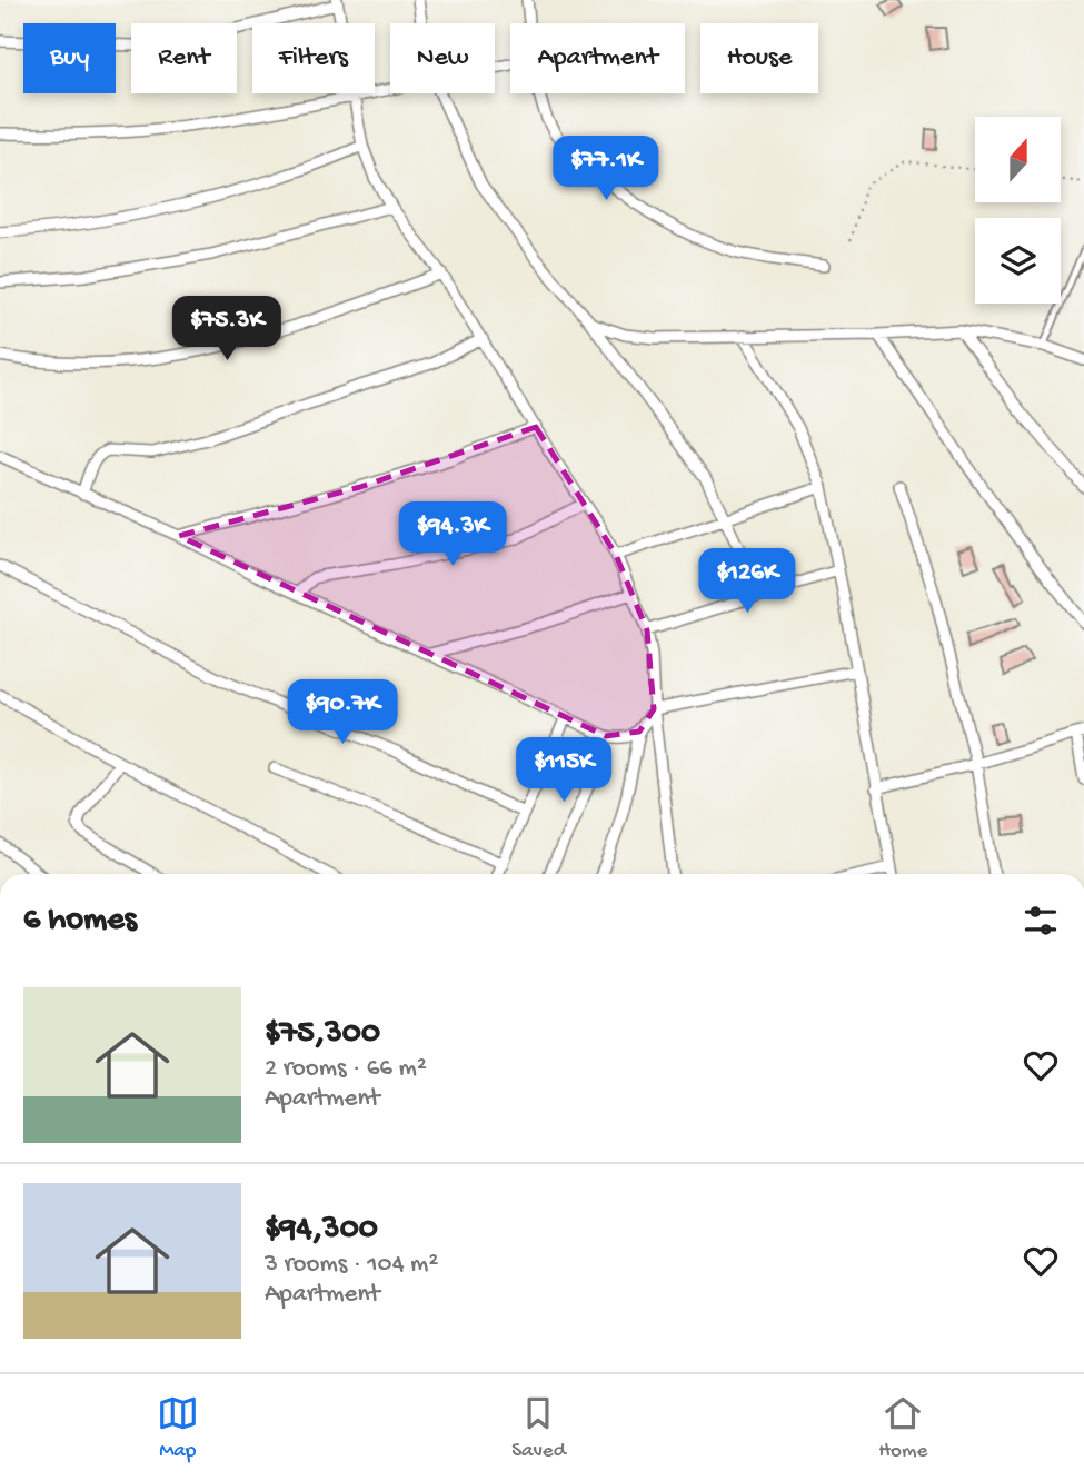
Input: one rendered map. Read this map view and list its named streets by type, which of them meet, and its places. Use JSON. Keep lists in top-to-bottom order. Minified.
{"north":"top","page":{"chip":["Buy","Rent","Filters","New","Apartment","House"],"price":["$77.1K","$75.3K","$94.3K","$126K","$90.7K","$115K"],"heading":"6 homes","list":[{"name":"$75,300","note":"2 rooms · 66 m² · Apartment"},{"name":"$94,300","note":"3 rooms · 104 m² · Apartment"}],"tabs":["Map","Saved","Home"]}}
